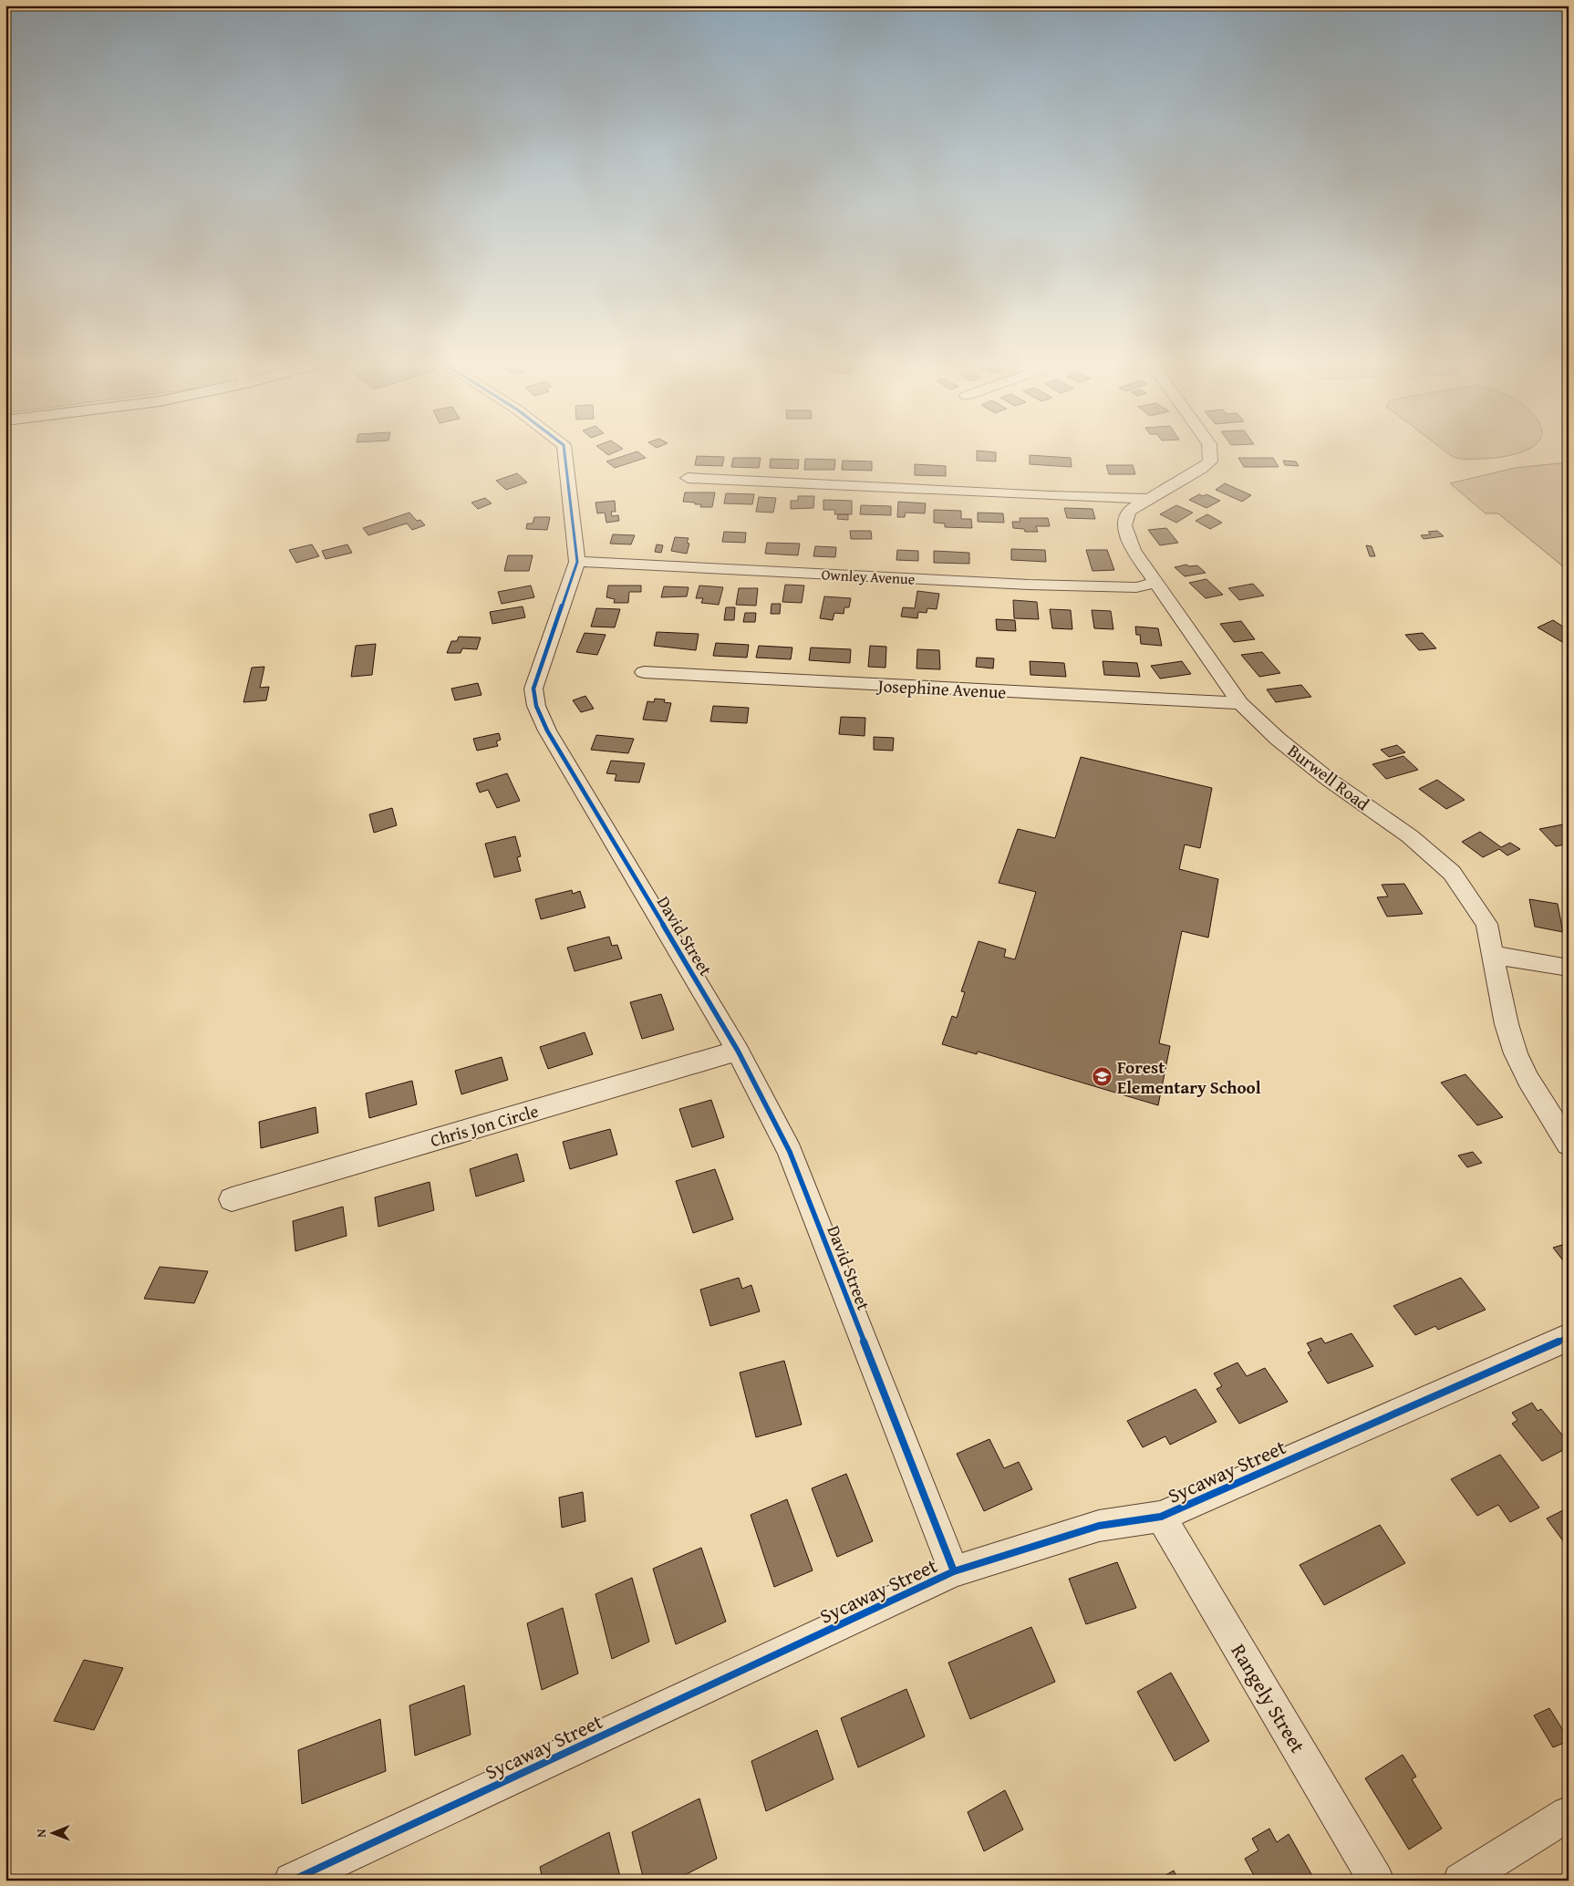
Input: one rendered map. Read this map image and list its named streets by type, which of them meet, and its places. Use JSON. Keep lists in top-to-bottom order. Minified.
{"streets":{"street":["Ownley Avenue","Josephine Avenue","Burwell Road","David Street","Chris Jon Circle","Sycaway Street","Rangely Street"]},"crossings":[["Ownley Avenue","Burwell Road"],["Ownley Avenue","David Street"],["Josephine Avenue","Burwell Road"],["David Street","Chris Jon Circle"],["David Street","Sycaway Street"],["Sycaway Street","Rangely Street"]],"places":{"school or university":["Forest Elementary School"]},"north":"left"}
